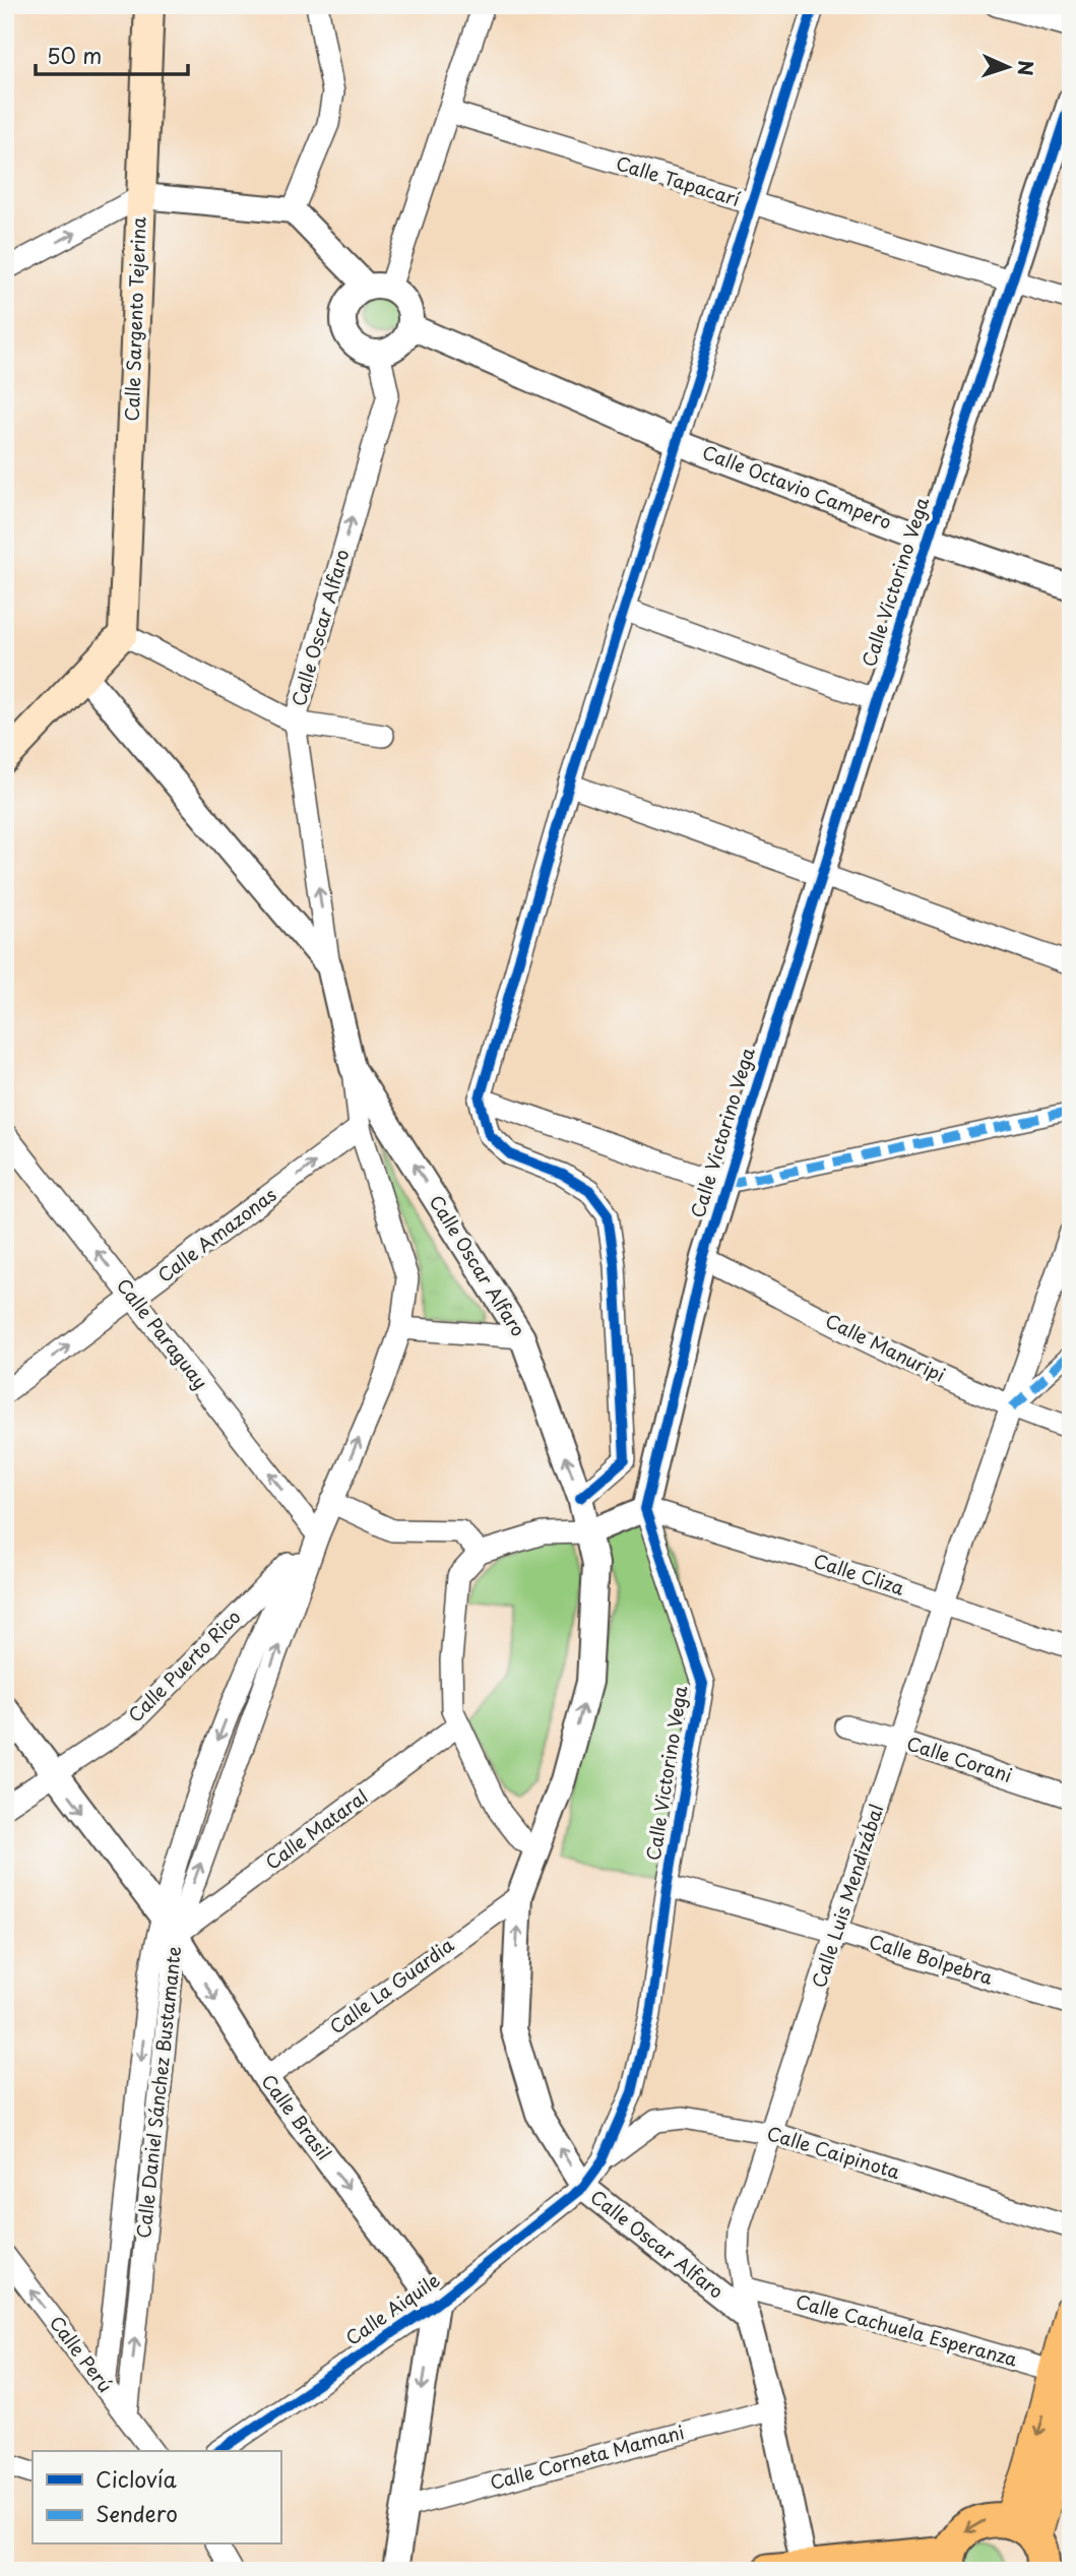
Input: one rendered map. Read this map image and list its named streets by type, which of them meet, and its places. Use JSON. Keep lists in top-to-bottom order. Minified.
{"streets":{"main road":["Calle Sargento Tejerina"],"street":["Calle Tapacarí","Calle Octavio Campero","Calle Victorino Vega","Calle Oscar Alfaro","Calle Amazonas","Calle Paraguay","Calle Manuripi","Calle Cliza","Calle Puerto Rico","Calle Corani","Calle Mataral","Calle Luis Mendizábal","Calle Bolpebra","Calle La Guardia","Calle Daniel Sánchez Bustamante","Calle Brasil","Calle Caipinota","Calle Aiquile","Calle Cachuela Esperanza","Calle Perú","Calle Corneta Mamani"]},"crossings":[["Calle Tapacarí","Calle Victorino Vega"],["Calle Octavio Campero","Calle Victorino Vega"],["Calle Octavio Campero","Calle Oscar Alfaro"],["Calle Victorino Vega","Calle Oscar Alfaro"],["Calle Victorino Vega","Calle Manuripi"],["Calle Victorino Vega","Calle Cliza"],["Calle Victorino Vega","Calle Bolpebra"],["Calle Victorino Vega","Calle Caipinota"],["Calle Victorino Vega","Calle Aiquile"],["Calle Oscar Alfaro","Calle Luis Mendizábal"],["Calle Oscar Alfaro","Calle La Guardia"],["Calle Oscar Alfaro","Calle Daniel Sánchez Bustamante"],["Calle Oscar Alfaro","Calle Aiquile"],["Calle Amazonas","Calle Paraguay"],["Calle Amazonas","Calle Daniel Sánchez Bustamante"],["Calle Paraguay","Calle Puerto Rico"],["Calle Paraguay","Calle Daniel Sánchez Bustamante"],["Calle Manuripi","Calle Luis Mendizábal"],["Calle Cliza","Calle Luis Mendizábal"],["Calle Puerto Rico","Calle Daniel Sánchez Bustamante"],["Calle Puerto Rico","Calle Brasil"],["Calle Corani","Calle Luis Mendizábal"],["Calle Mataral","Calle Daniel Sánchez Bustamante"],["Calle Mataral","Calle Brasil"],["Calle Luis Mendizábal","Calle Bolpebra"],["Calle Luis Mendizábal","Calle Caipinota"],["Calle Luis Mendizábal","Calle Cachuela Esperanza"],["Calle Luis Mendizábal","Calle Corneta Mamani"],["Calle La Guardia","Calle Brasil"],["Calle Daniel Sánchez Bustamante","Calle Brasil"],["Calle Daniel Sánchez Bustamante","Calle Perú"],["Calle Brasil","Calle Aiquile"]],"one_way":["Calle Oscar Alfaro","Calle Amazonas","Calle Paraguay","Calle Brasil","Calle Perú"],"legend":["Ciclovía","Sendero"],"scale_bar":"50 m","north":"right"}
